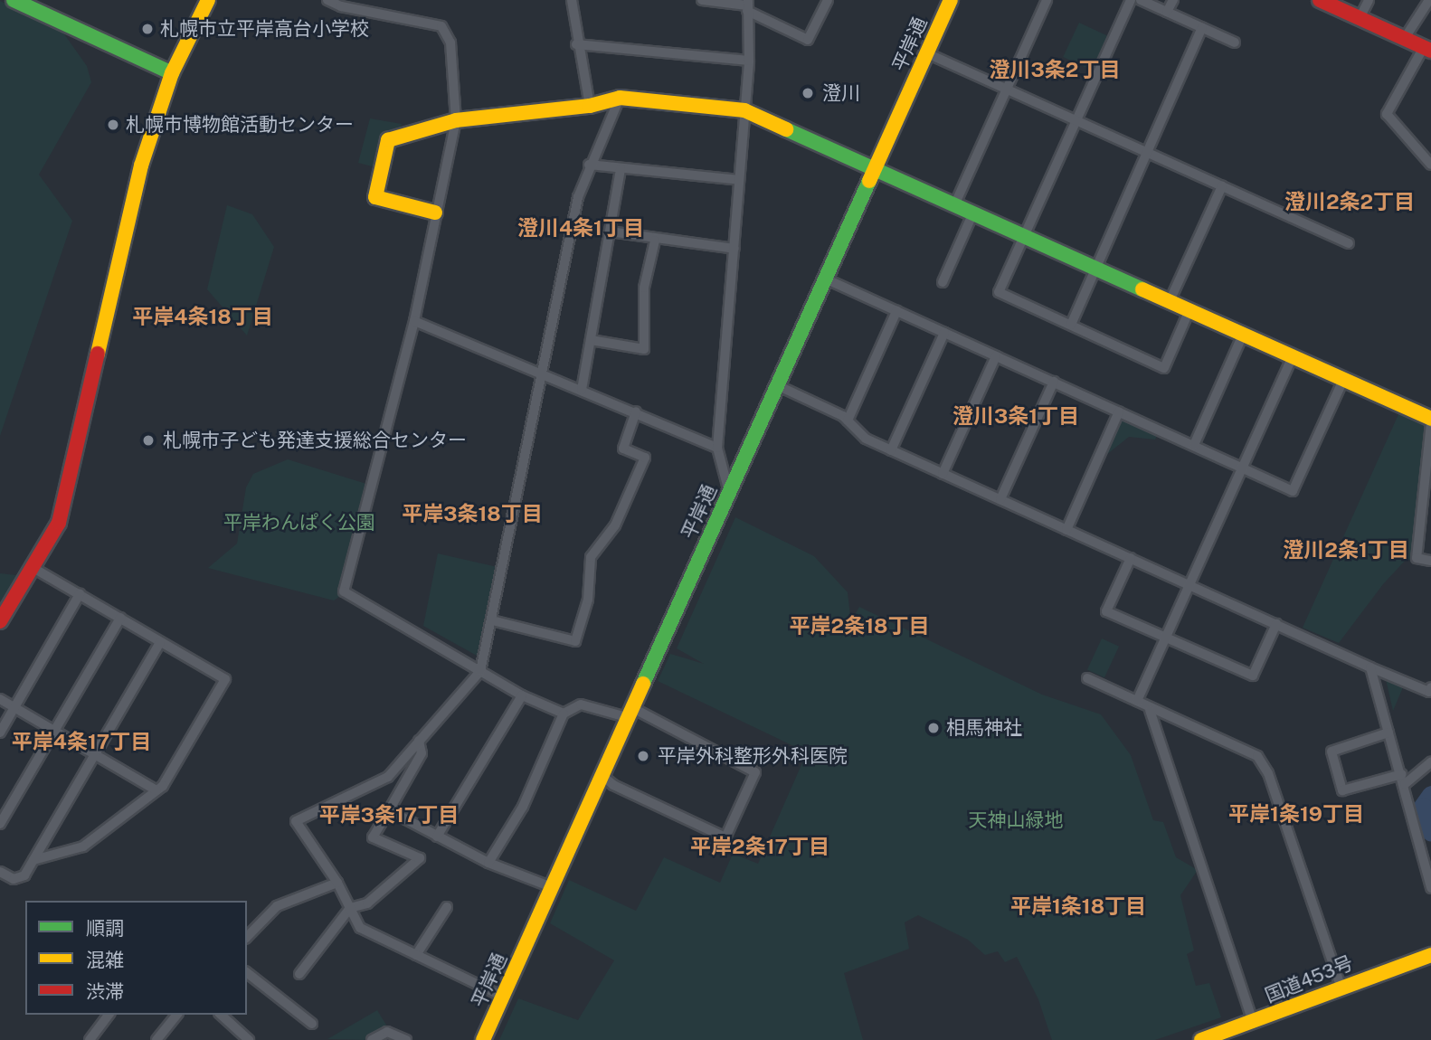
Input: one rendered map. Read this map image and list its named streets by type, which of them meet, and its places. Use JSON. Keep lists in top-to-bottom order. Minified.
{"streets":{"main road":["平岸通","国道453号"]},"districts":["澄川3条2丁目","澄川2条2丁目","澄川4条1丁目","平岸4条18丁目","澄川3条1丁目","平岸3条18丁目","澄川2条1丁目","平岸2条18丁目","平岸4条17丁目","平岸1条19丁目","平岸3条17丁目","平岸2条17丁目","平岸1条18丁目"],"parks":["平岸わんぱく公園","天神山緑地"],"places":["札幌市立平岸高台小学校","澄川","札幌市博物館活動センター","札幌市子ども発達支援総合センター","相馬神社","平岸外科整形外科医院"],"legend":["順調","混雑","渋滞"]}
